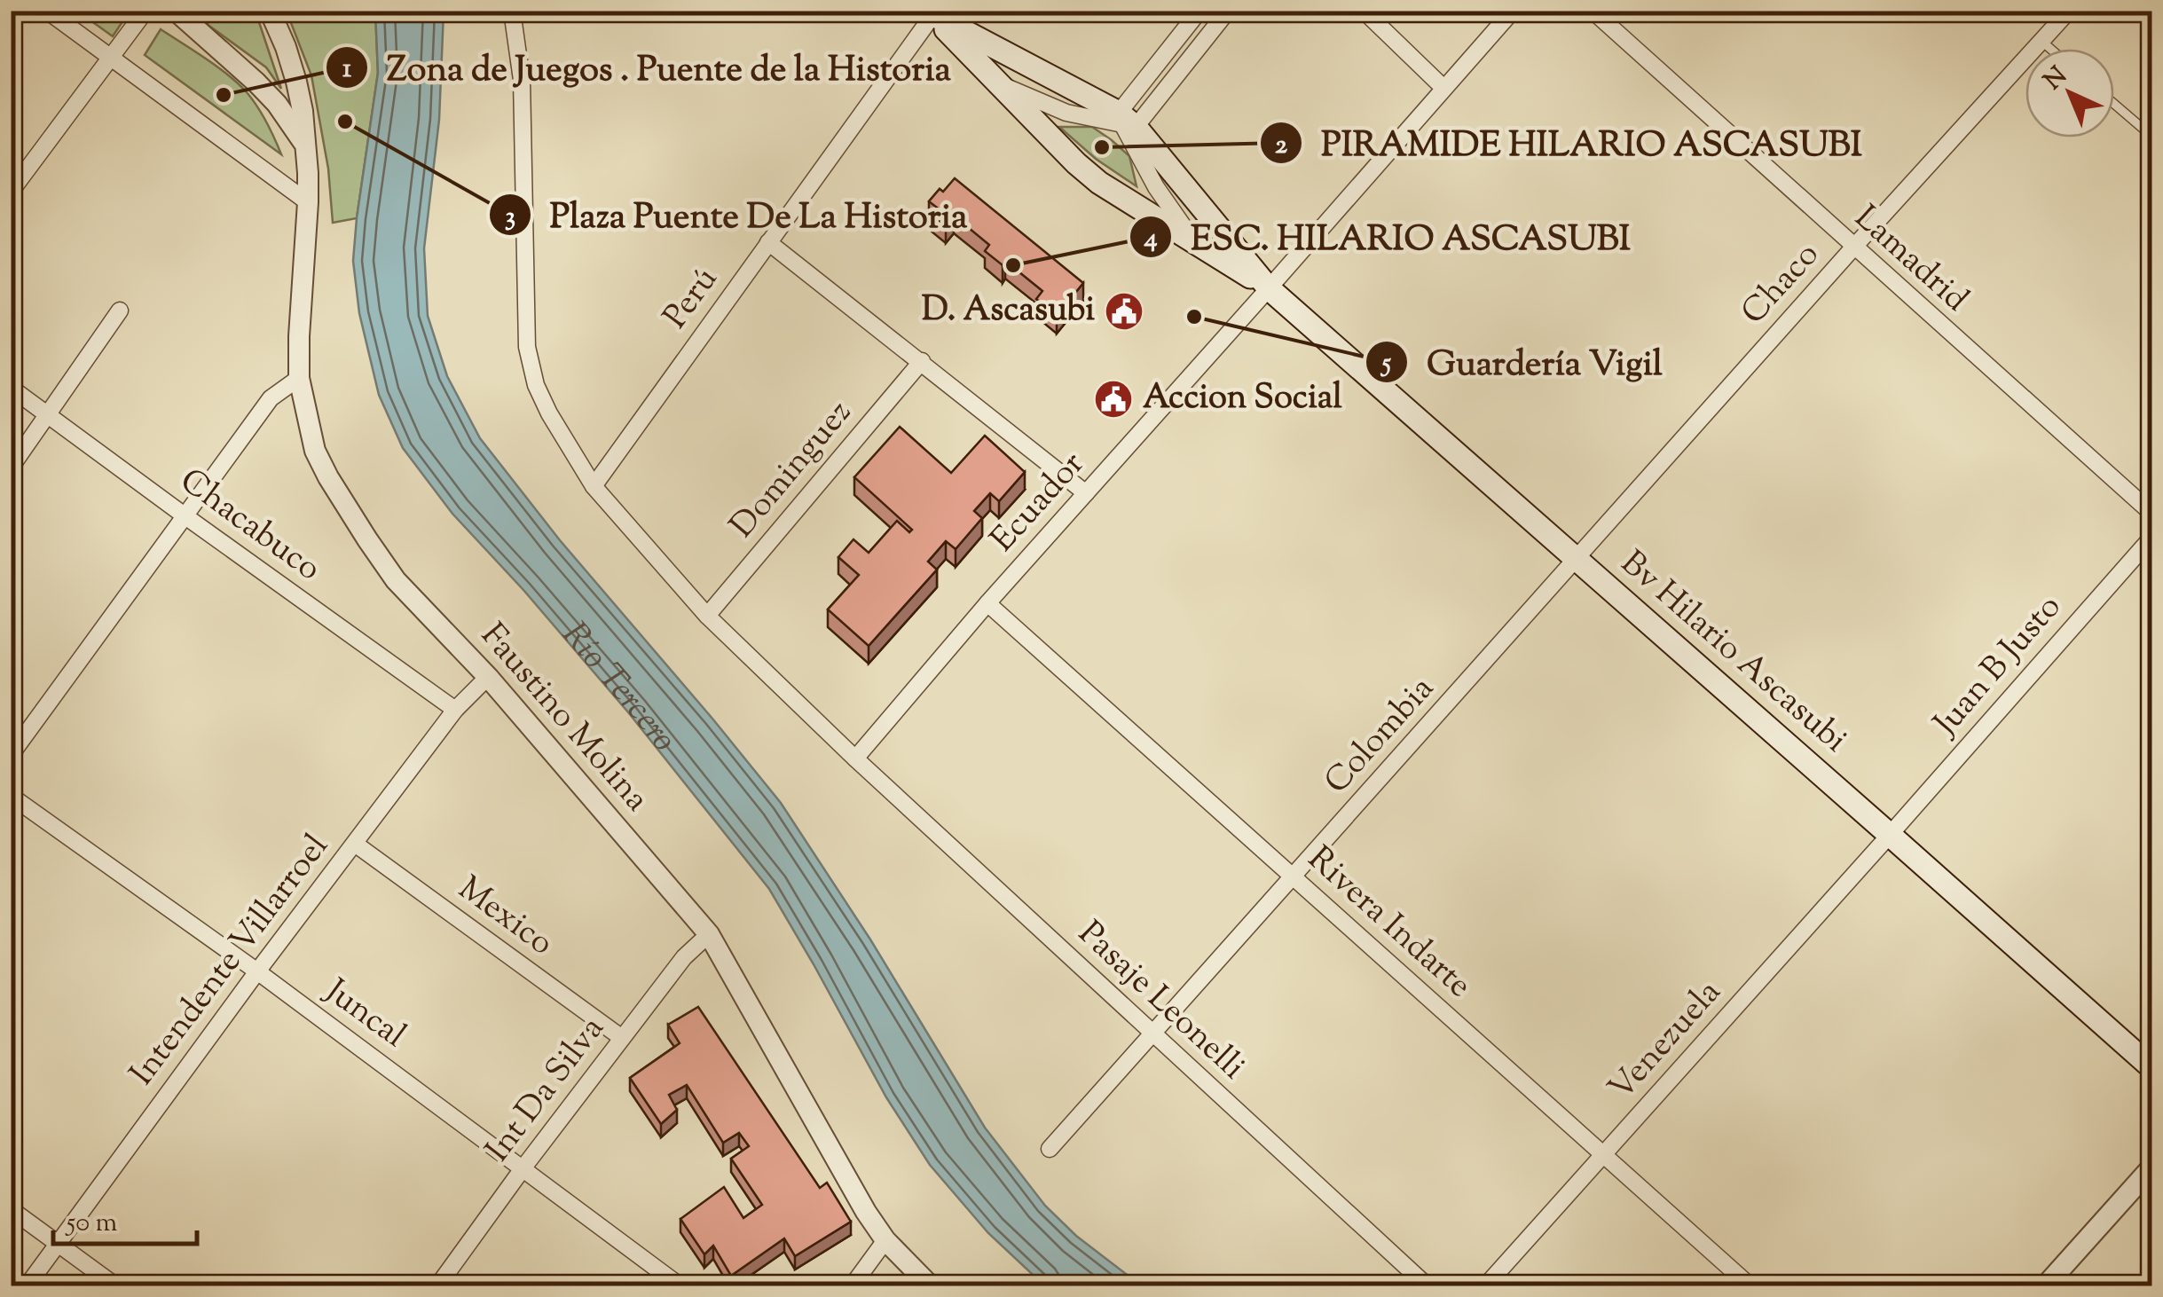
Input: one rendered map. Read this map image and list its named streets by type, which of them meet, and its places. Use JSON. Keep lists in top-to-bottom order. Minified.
{"streets":{"main road":["Bv Hilario Ascasubi"],"street":["Lamadrid","Chaco","Perú","Dominguez","Ecuador","Chacabuco","Juan B Justo","Faustino Molina","Colombia","Mexico","Rivera Indarte","Intendente Villarroel","Pasaje Leonelli","Juncal","Venezuela","Int Da Silva"]},"crossings":[["Lamadrid","Chaco"],["Chaco","Bv Hilario Ascasubi"],["Chaco","Colombia"],["Perú","Pasaje Leonelli"],["Dominguez","Pasaje Leonelli"],["Ecuador","Bv Hilario Ascasubi"],["Ecuador","Rivera Indarte"],["Ecuador","Pasaje Leonelli"],["Chacabuco","Intendente Villarroel"],["Bv Hilario Ascasubi","Juan B Justo"],["Bv Hilario Ascasubi","Colombia"],["Bv Hilario Ascasubi","Venezuela"],["Juan B Justo","Venezuela"],["Faustino Molina","Intendente Villarroel"],["Faustino Molina","Int Da Silva"],["Colombia","Rivera Indarte"],["Colombia","Pasaje Leonelli"],["Mexico","Intendente Villarroel"],["Mexico","Int Da Silva"],["Rivera Indarte","Venezuela"],["Intendente Villarroel","Juncal"],["Juncal","Int Da Silva"]],"water":["Río Tercero"],"places":{"other":["Zona de Juegos . Puente de la Historia","Plaza Puente De La Historia","PIRAMIDE HILARIO ASCASUBI","ESC. HILARIO ASCASUBI","Guardería Vigil"],"public building":["D. Ascasubi","Accion Social"]},"scale_bar":"50 m","north":"top left"}
